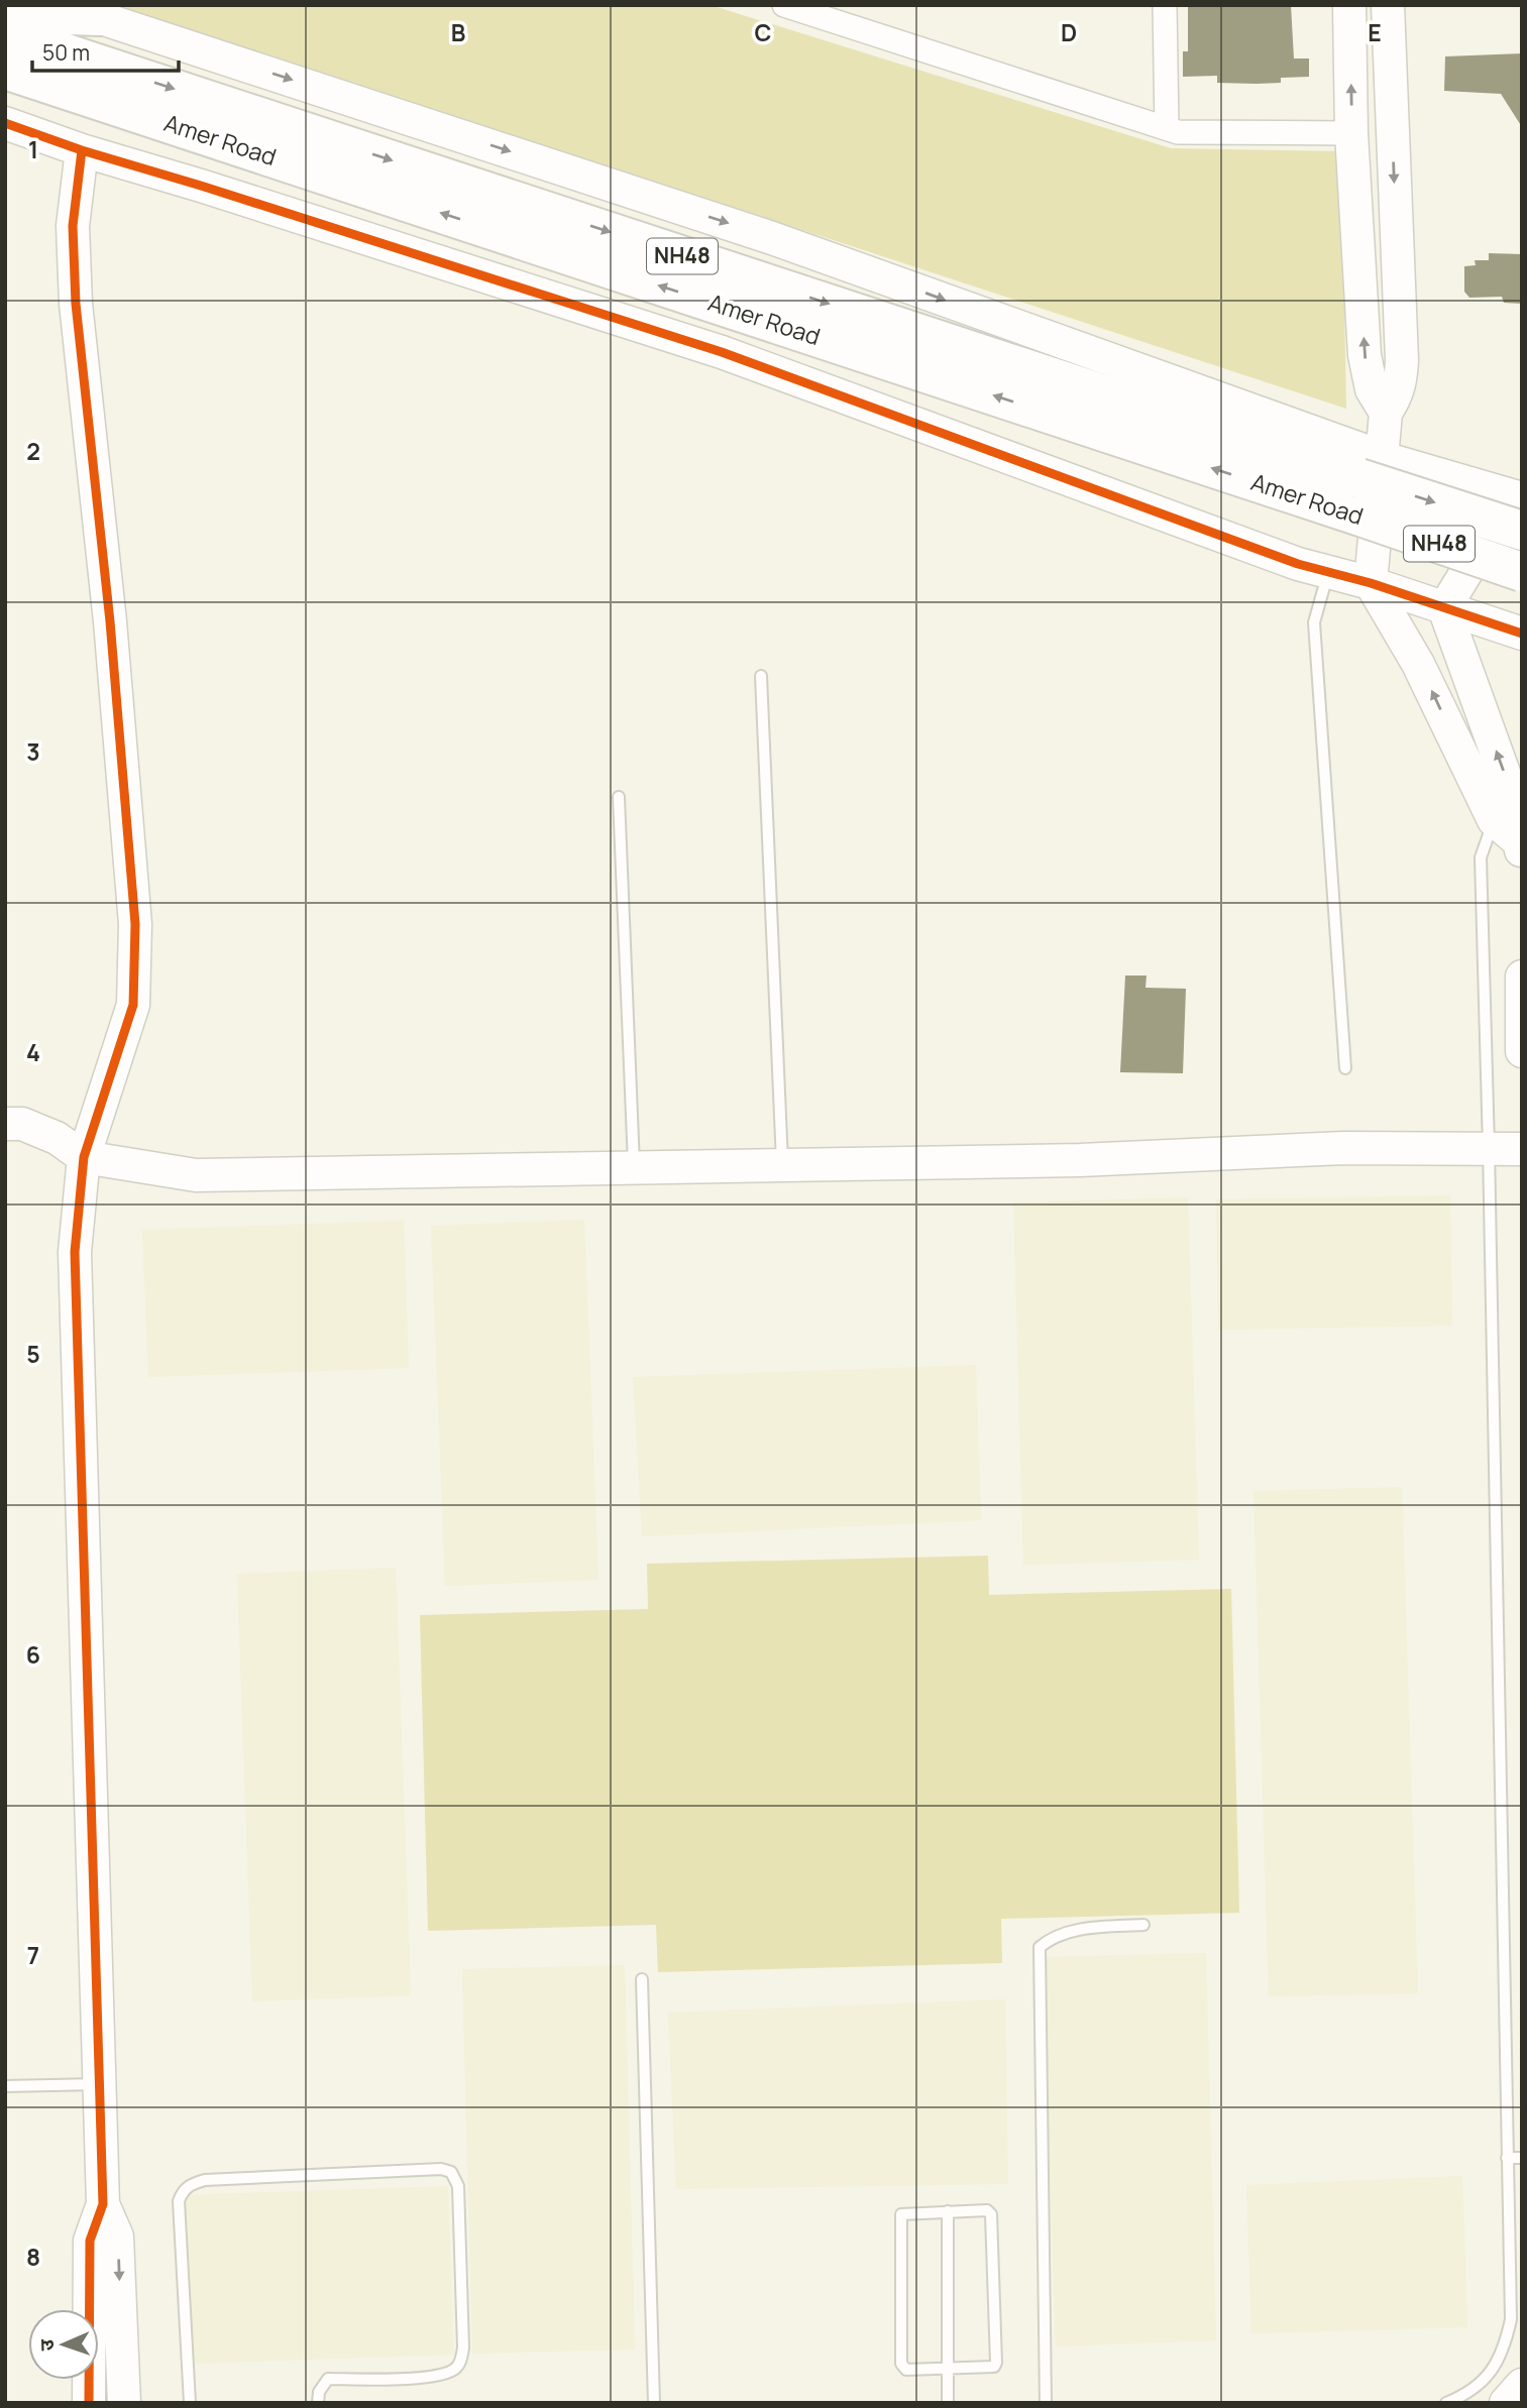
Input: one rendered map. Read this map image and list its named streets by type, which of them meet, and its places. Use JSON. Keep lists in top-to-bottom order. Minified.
{"streets":{"highway":["Amer Road","NH48"]},"scale_bar":"50 m","north":"left","grid":{"columns":["B","C","D","E"],"rows":["1","2","3","4","5","6","7","8"]}}
